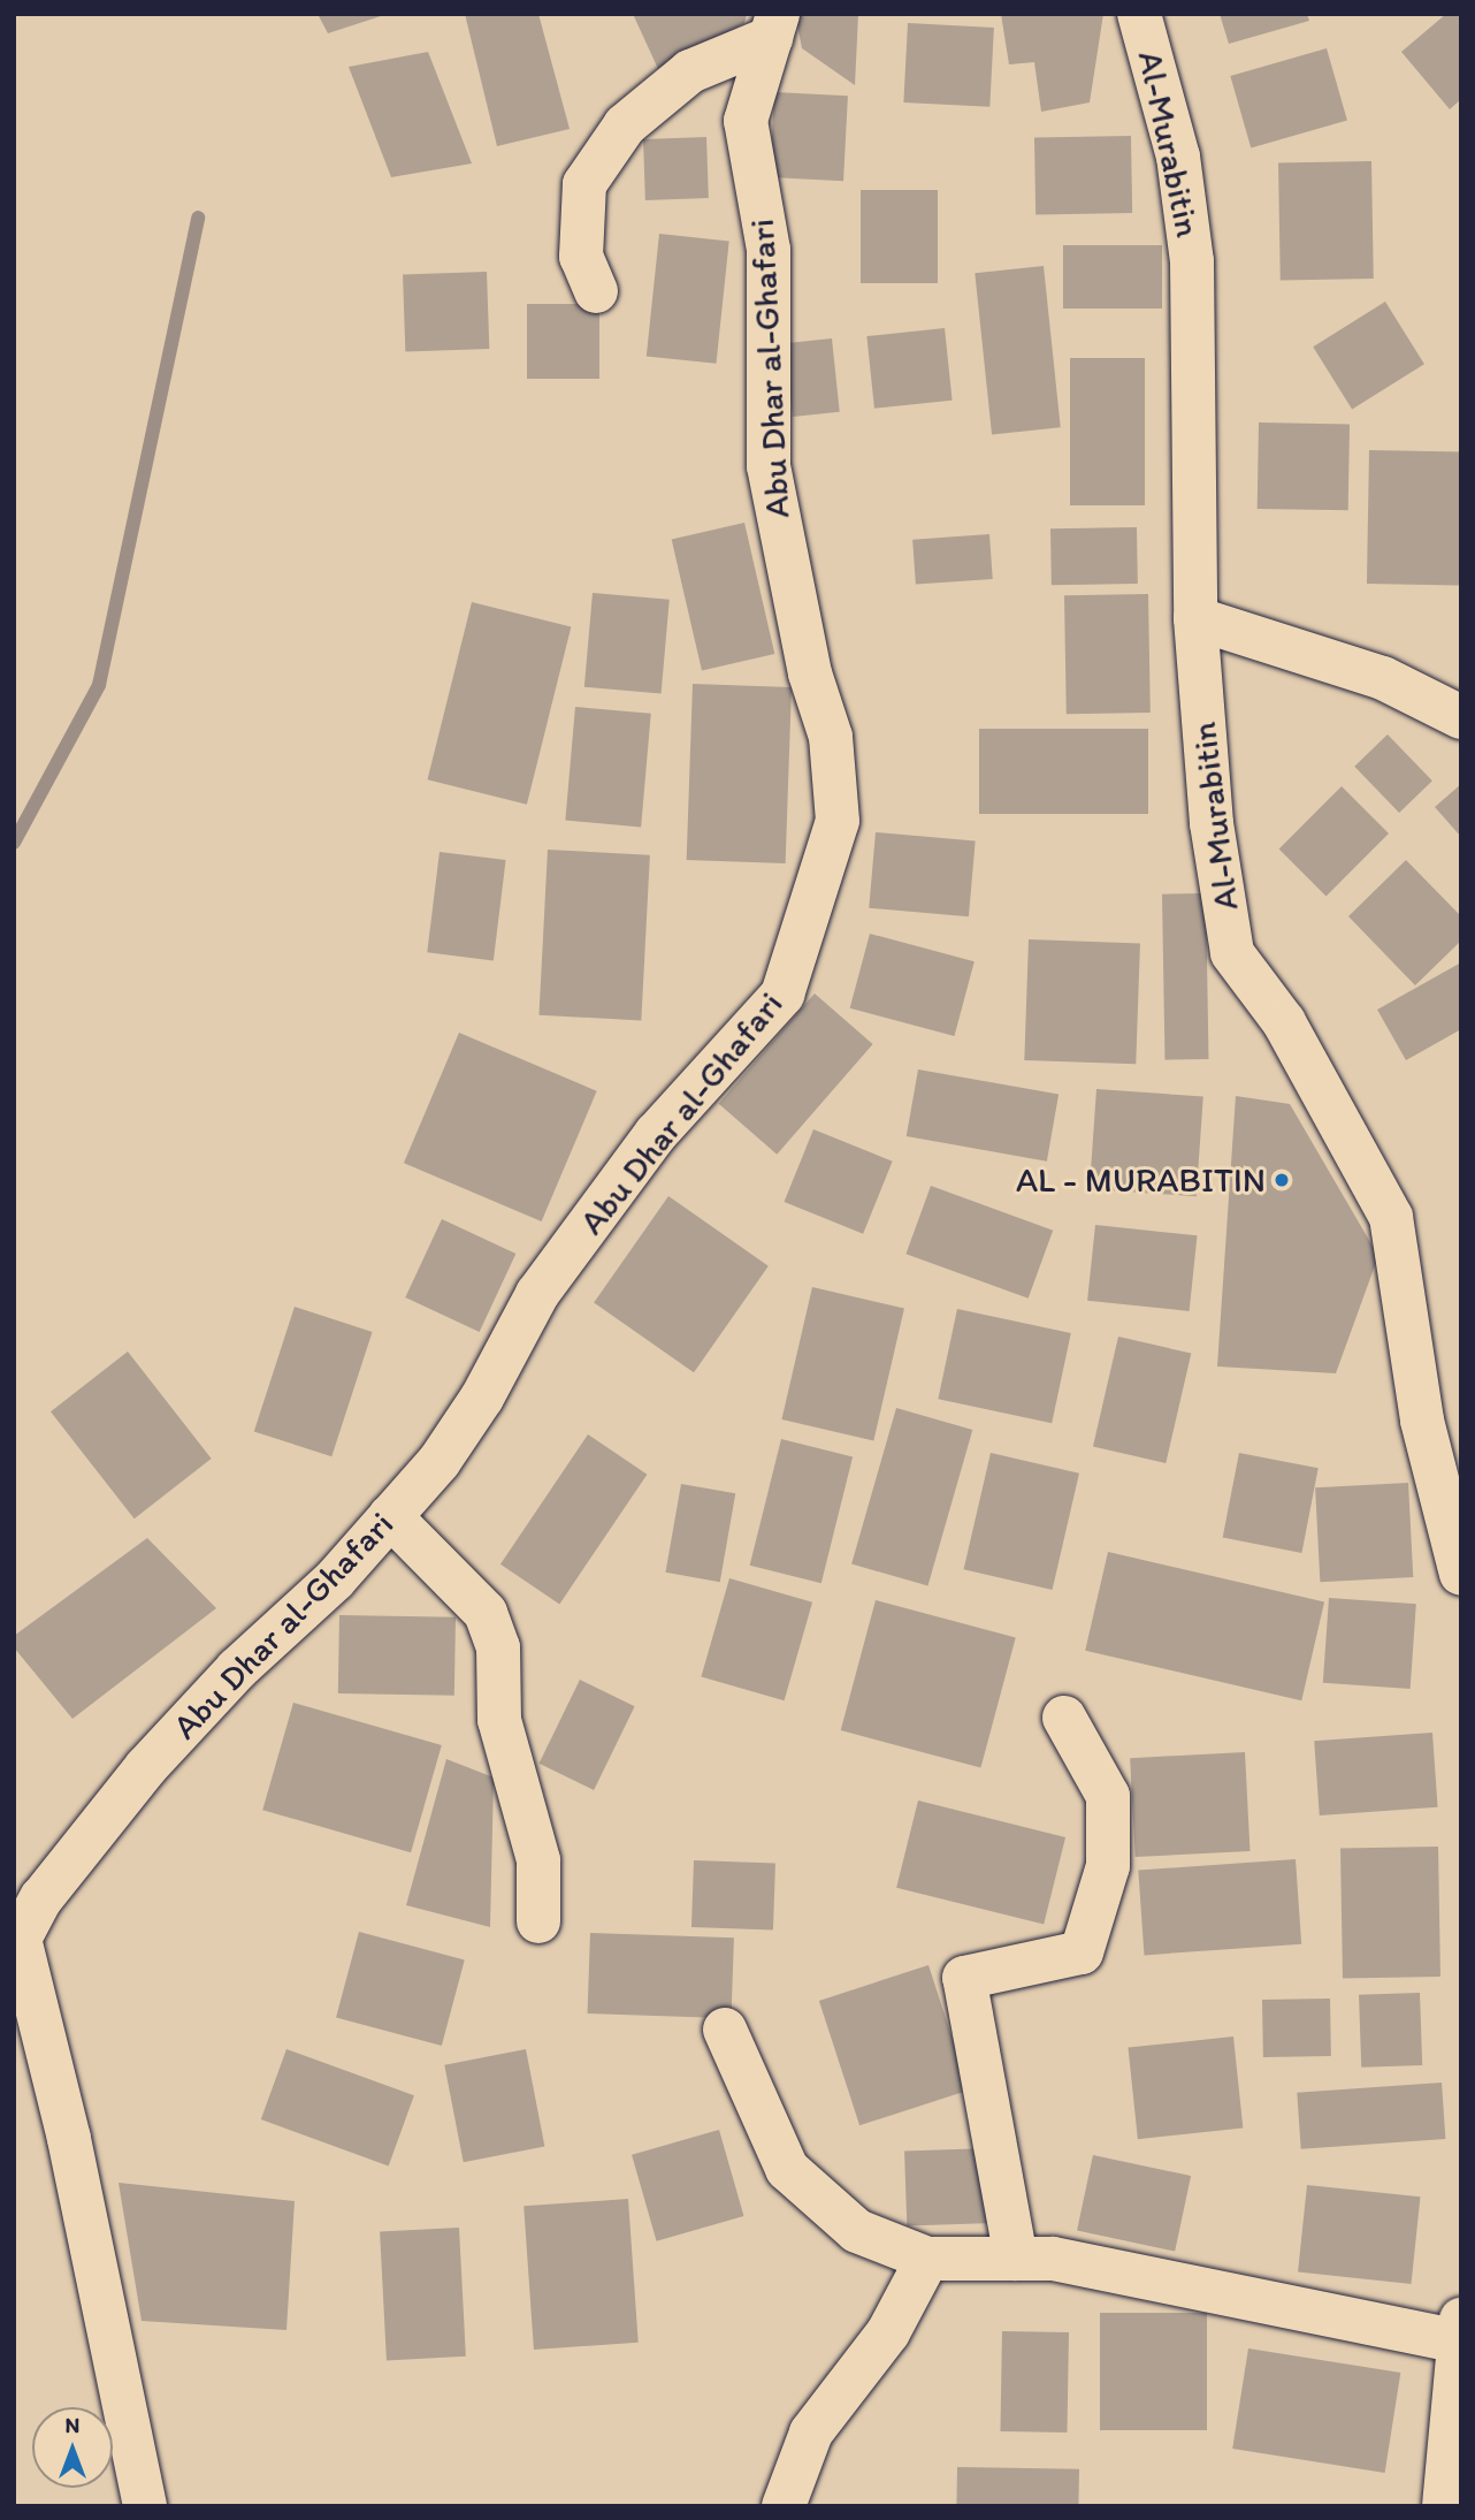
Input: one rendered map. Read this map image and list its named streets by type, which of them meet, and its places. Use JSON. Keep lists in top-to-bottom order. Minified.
{"streets":{"street":["Al-Murabitin","Abu Dhar al-Ghafari"]},"places":["AL - MURABITIN"],"north":"top"}
